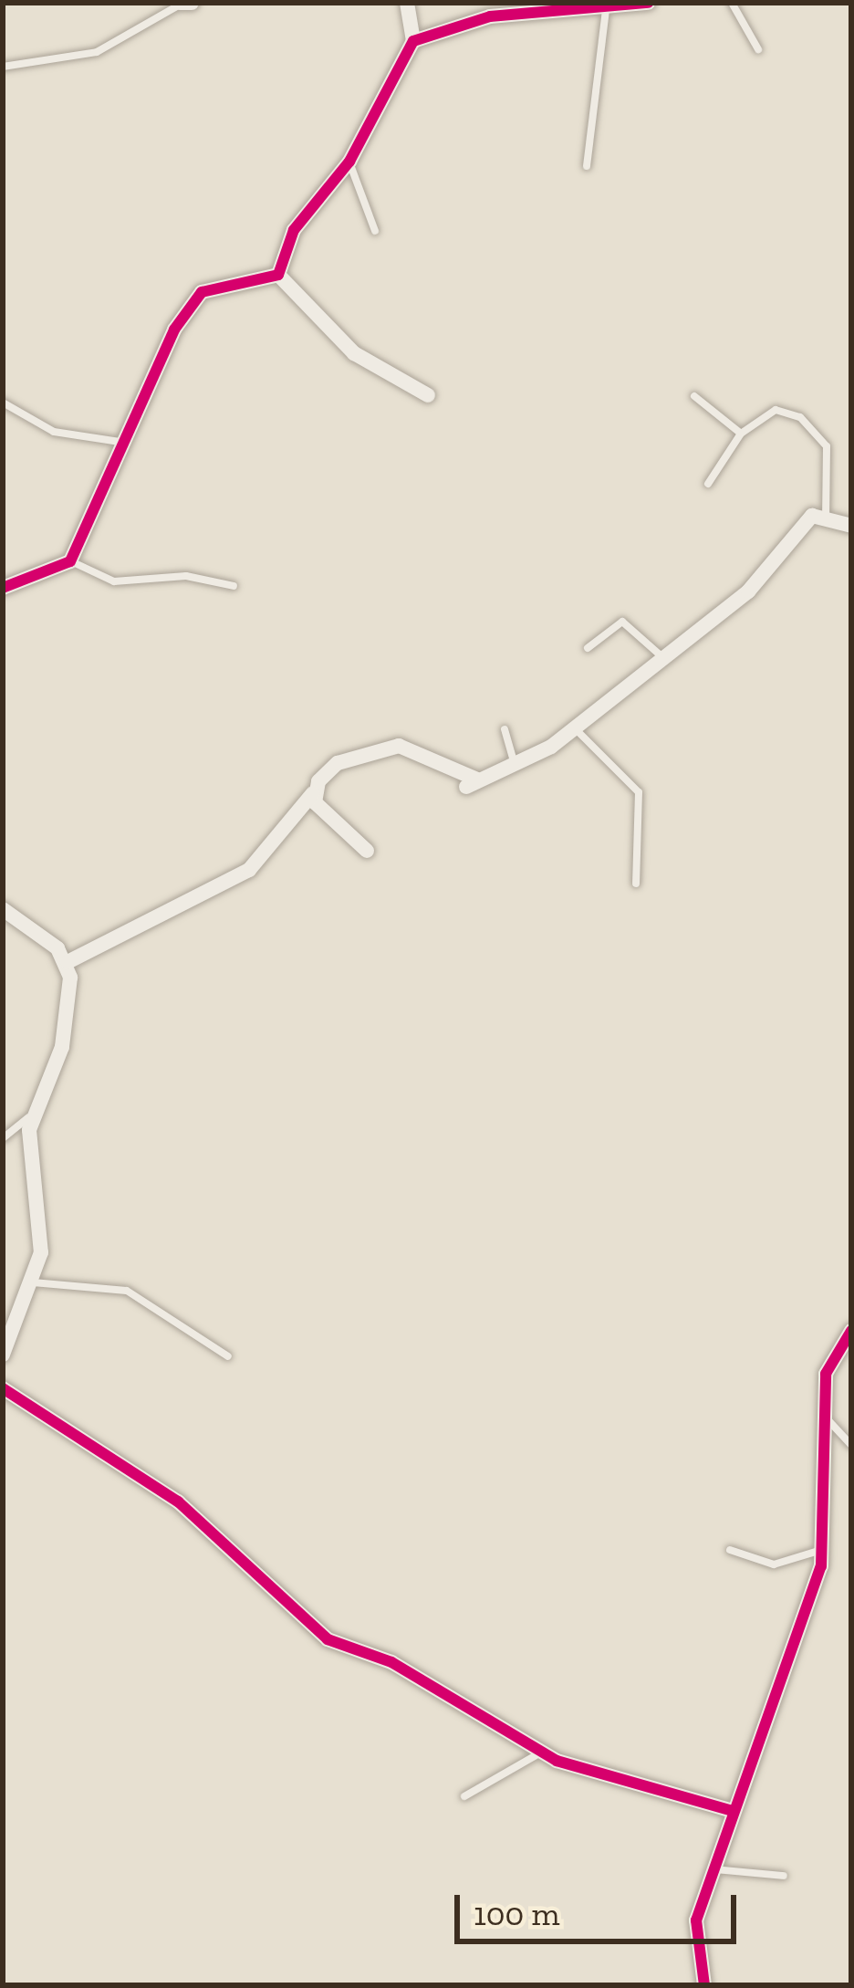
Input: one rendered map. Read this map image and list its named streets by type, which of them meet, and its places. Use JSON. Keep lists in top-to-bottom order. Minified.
{"scale_bar":"100 m"}
